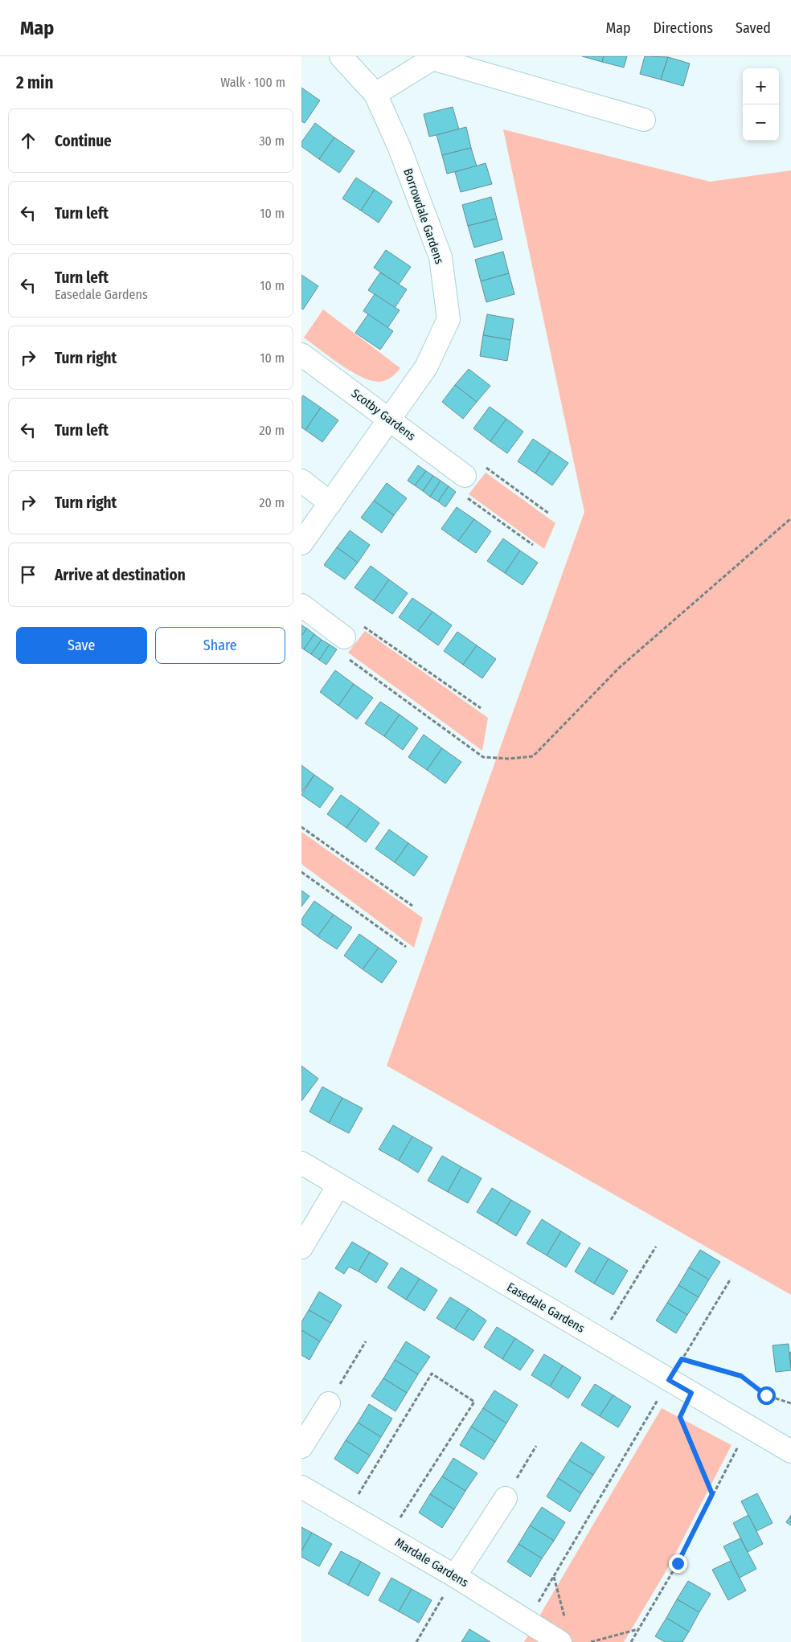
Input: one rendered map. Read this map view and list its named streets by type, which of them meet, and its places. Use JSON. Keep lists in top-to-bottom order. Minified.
{"streets":{"street":["Borrowdale Gardens","Scotby Gardens","Easedale Gardens","Mardale Gardens"]},"crossings":[["Borrowdale Gardens","Scotby Gardens"]],"page":{"header":"Map","nav":["Map","Directions","Saved"],"heading":["2 min","Walk · 100 m"],"map_buttons":["+","−"],"list":[["Continue","30 m"],["Turn left","10 m"],["Turn left","Easedale Gardens","10 m"],["Turn right","10 m"],["Turn left","20 m"],["Turn right","20 m"],"Arrive at destination"],"buttons":["Save","Share"]}}
